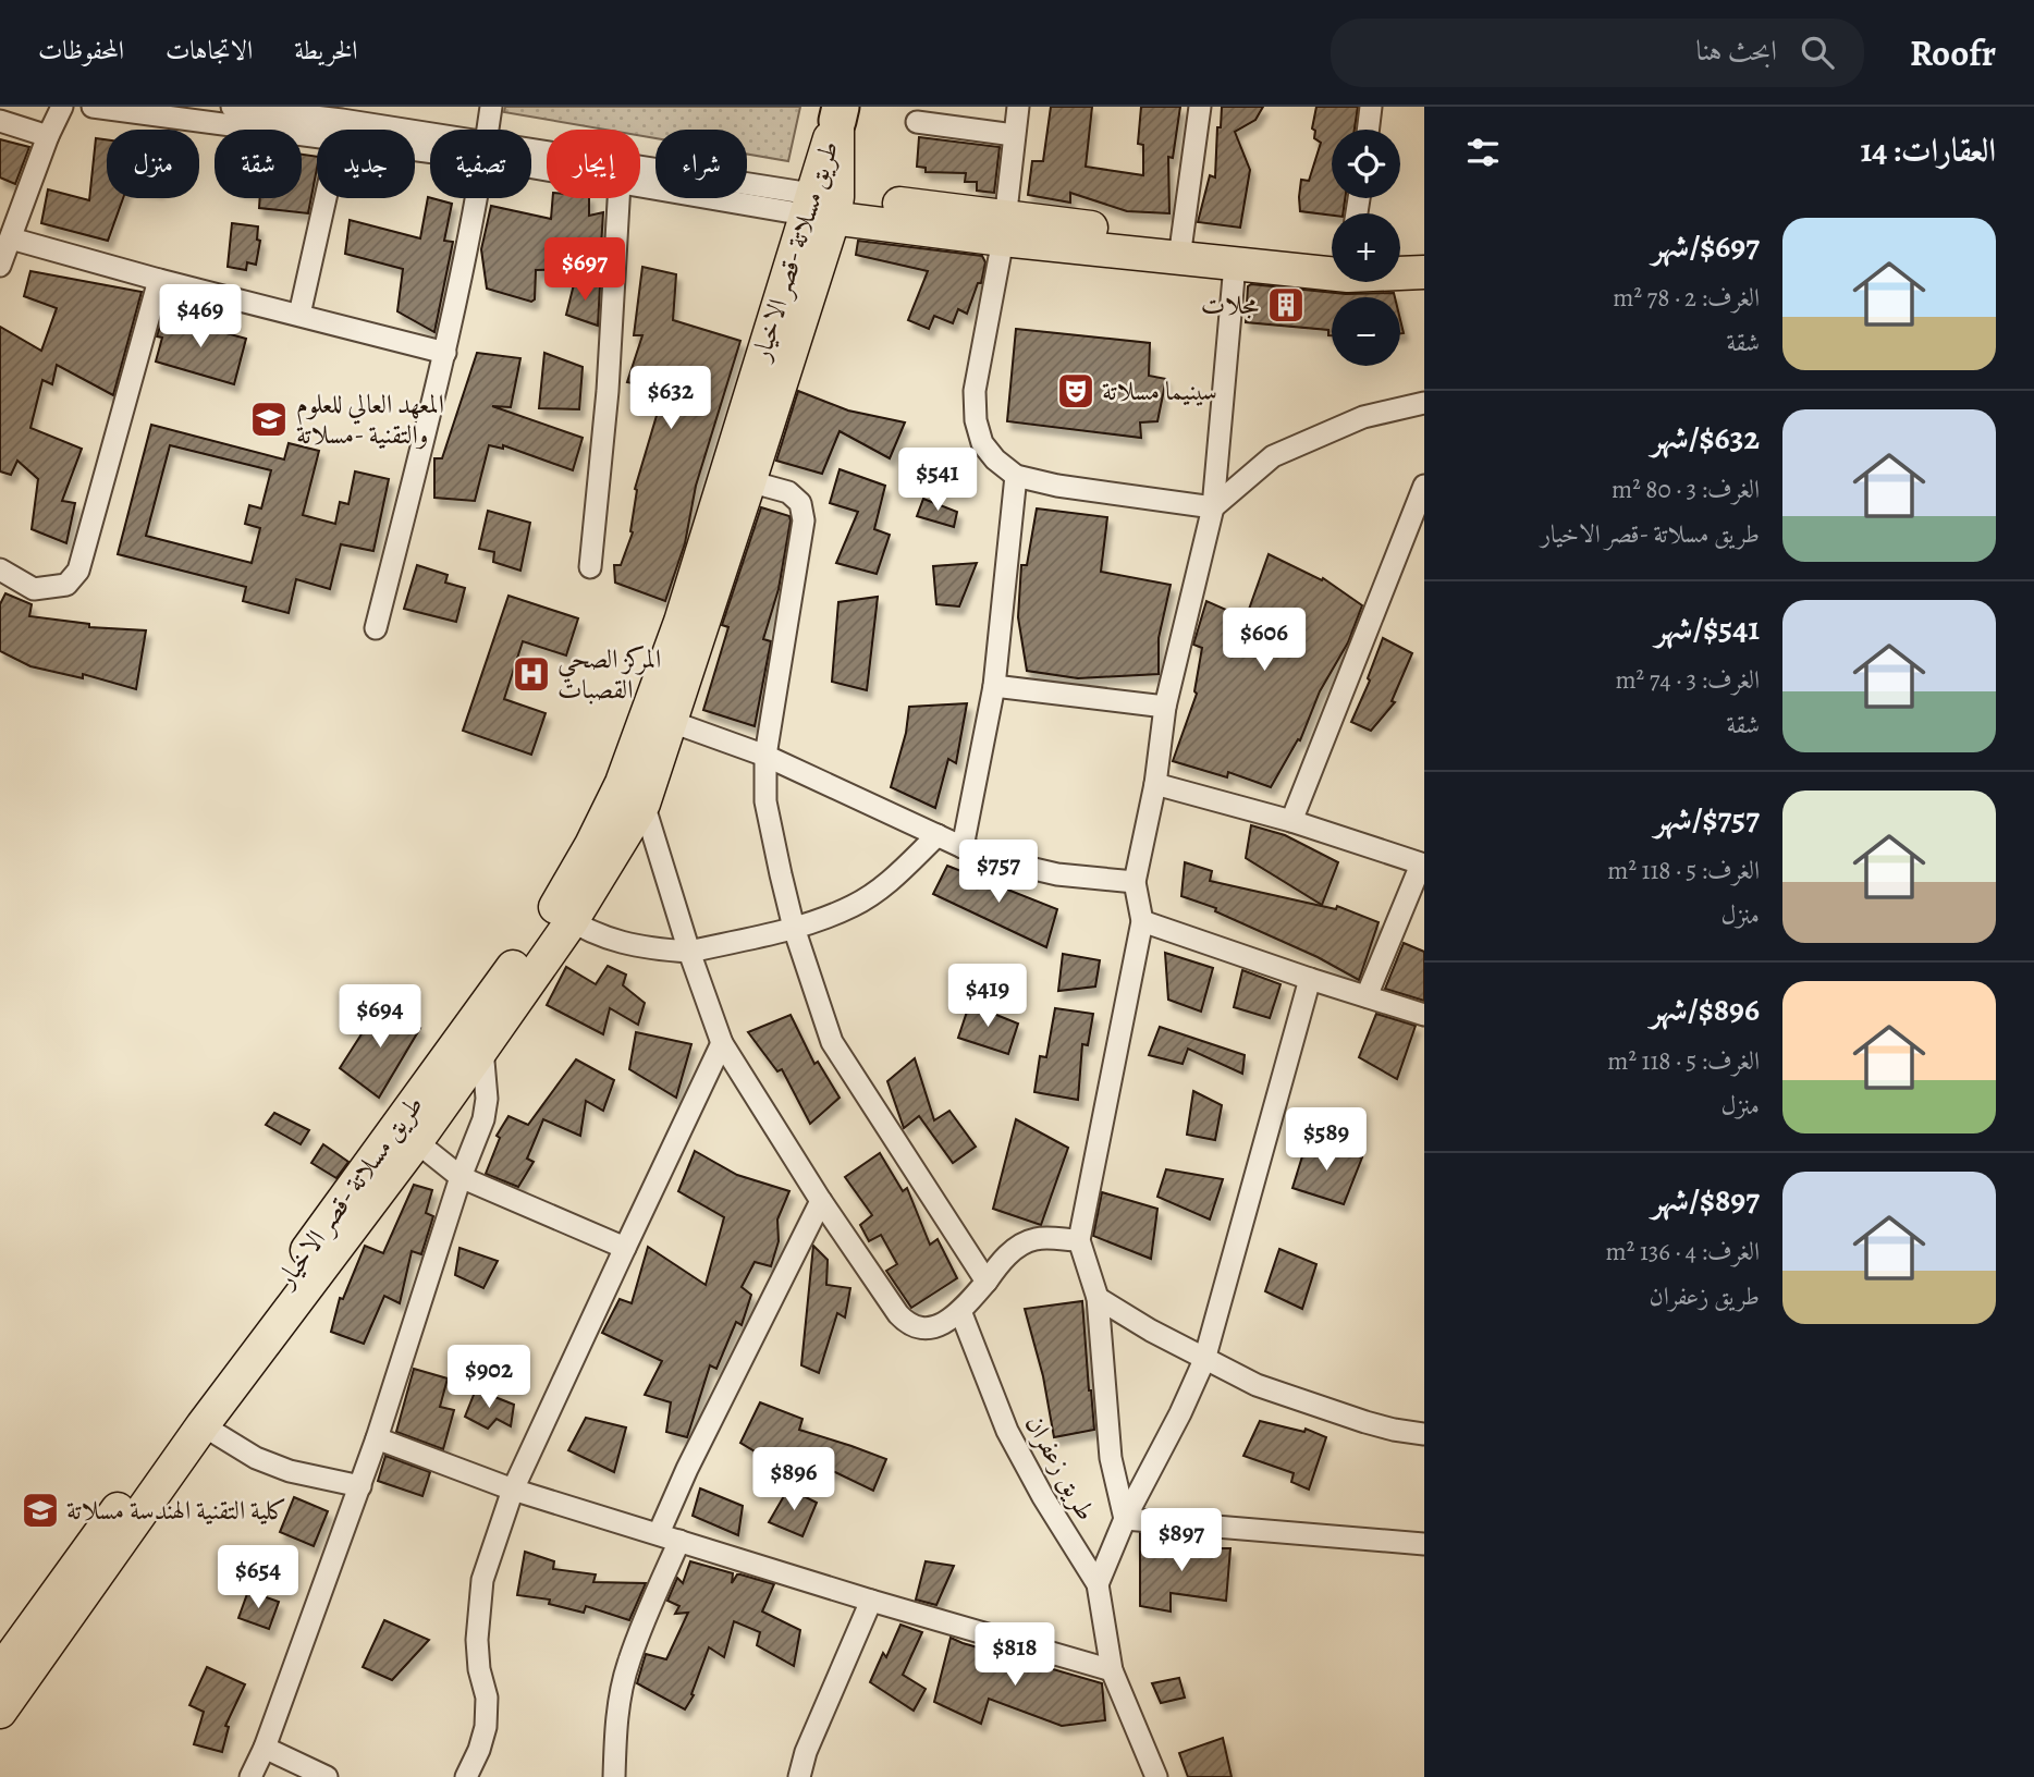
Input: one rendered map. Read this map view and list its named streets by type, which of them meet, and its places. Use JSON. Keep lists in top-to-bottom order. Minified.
{"streets":{"main road":["طريق مسلاتة -قصر الاخيار"],"street":["طريق زعفران"]},"places":{"building":["مجلات"],"theatre":["سينيما مسلاتة"],"school or university":["المعهد العالي للعلوم والتقنية -مسلاتة","كلية التقنية الهندسة مسلاتة"],"hospital":["المركز الصحي القصبات"]},"page":{"header":"Roofr","search":"ابحث هنا","nav":["الخريطة","الاتجاهات","المحفوظات"],"heading":"العقارات: 14","map_buttons":["+","−"],"chip":["شراء","إيجار","تصفية","جديد","شقة","منزل"],"list":[{"name":"$697/شهر","note":"الغرف: 2 · 78 m² · شقة"},{"name":"$632/شهر","note":"الغرف: 3 · 80 m² · طريق مسلاتة -قصر الاخيار"},{"name":"$541/شهر","note":"الغرف: 3 · 74 m² · شقة"},{"name":"$757/شهر","note":"الغرف: 5 · 118 m² · منزل"},{"name":"$896/شهر","note":"الغرف: 5 · 118 m² · منزل"},{"name":"$897/شهر","note":"الغرف: 4 · 136 m² · طريق زعفران"}],"price":["$697","$469","$632","$541","$606","$757","$419","$694","$589","$902","$896","$897","$654","$818"]}}
